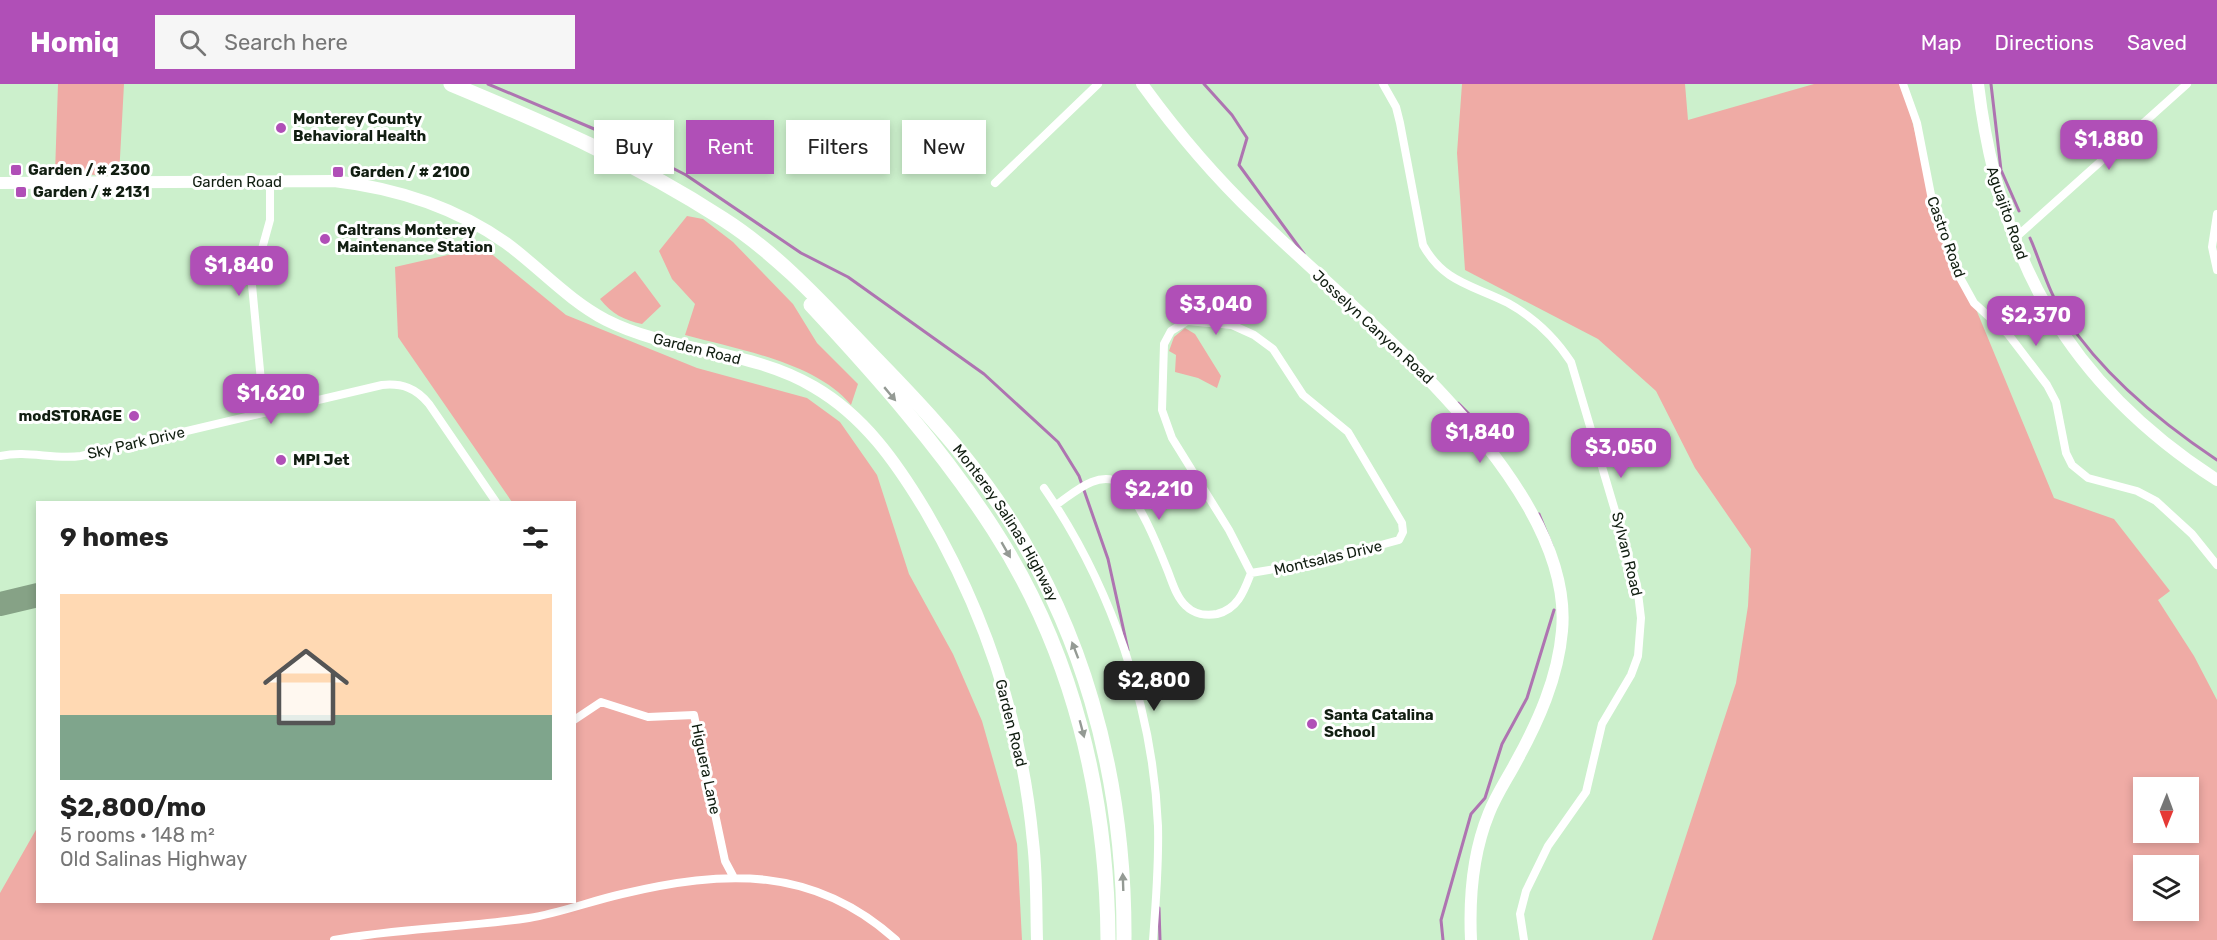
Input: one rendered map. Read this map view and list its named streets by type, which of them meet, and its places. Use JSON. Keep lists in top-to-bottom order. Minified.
{"streets":{"highway":["Monterey Salinas Highway"],"street":["Garden Road","Aguajito Road","Castro Road","Josselyn Canyon Road","Sky Park Drive","Sylvan Road","Montsalas Drive","Higuera Lane"]},"places":{"other":["Monterey County Behavioral Health","Caltrans Monterey Maintenance Station","modSTORAGE","MPI Jet","Santa Catalina School"],"transit":["Garden / # 2300","Garden / # 2100","Garden / # 2131"]},"north":"bottom","page":{"header":"Homiq","search":"Search here","nav":["Map","Directions","Saved"],"price":["$1,880","$1,840","$3,040","$2,370","$1,620","$1,840","$3,050","$2,210","$2,800"],"chip":["Buy","Rent","Filters","New"],"heading":"9 homes","list":[{"name":"$2,800/mo","note":"5 rooms · 148 m² · Old Salinas Highway"}]}}
